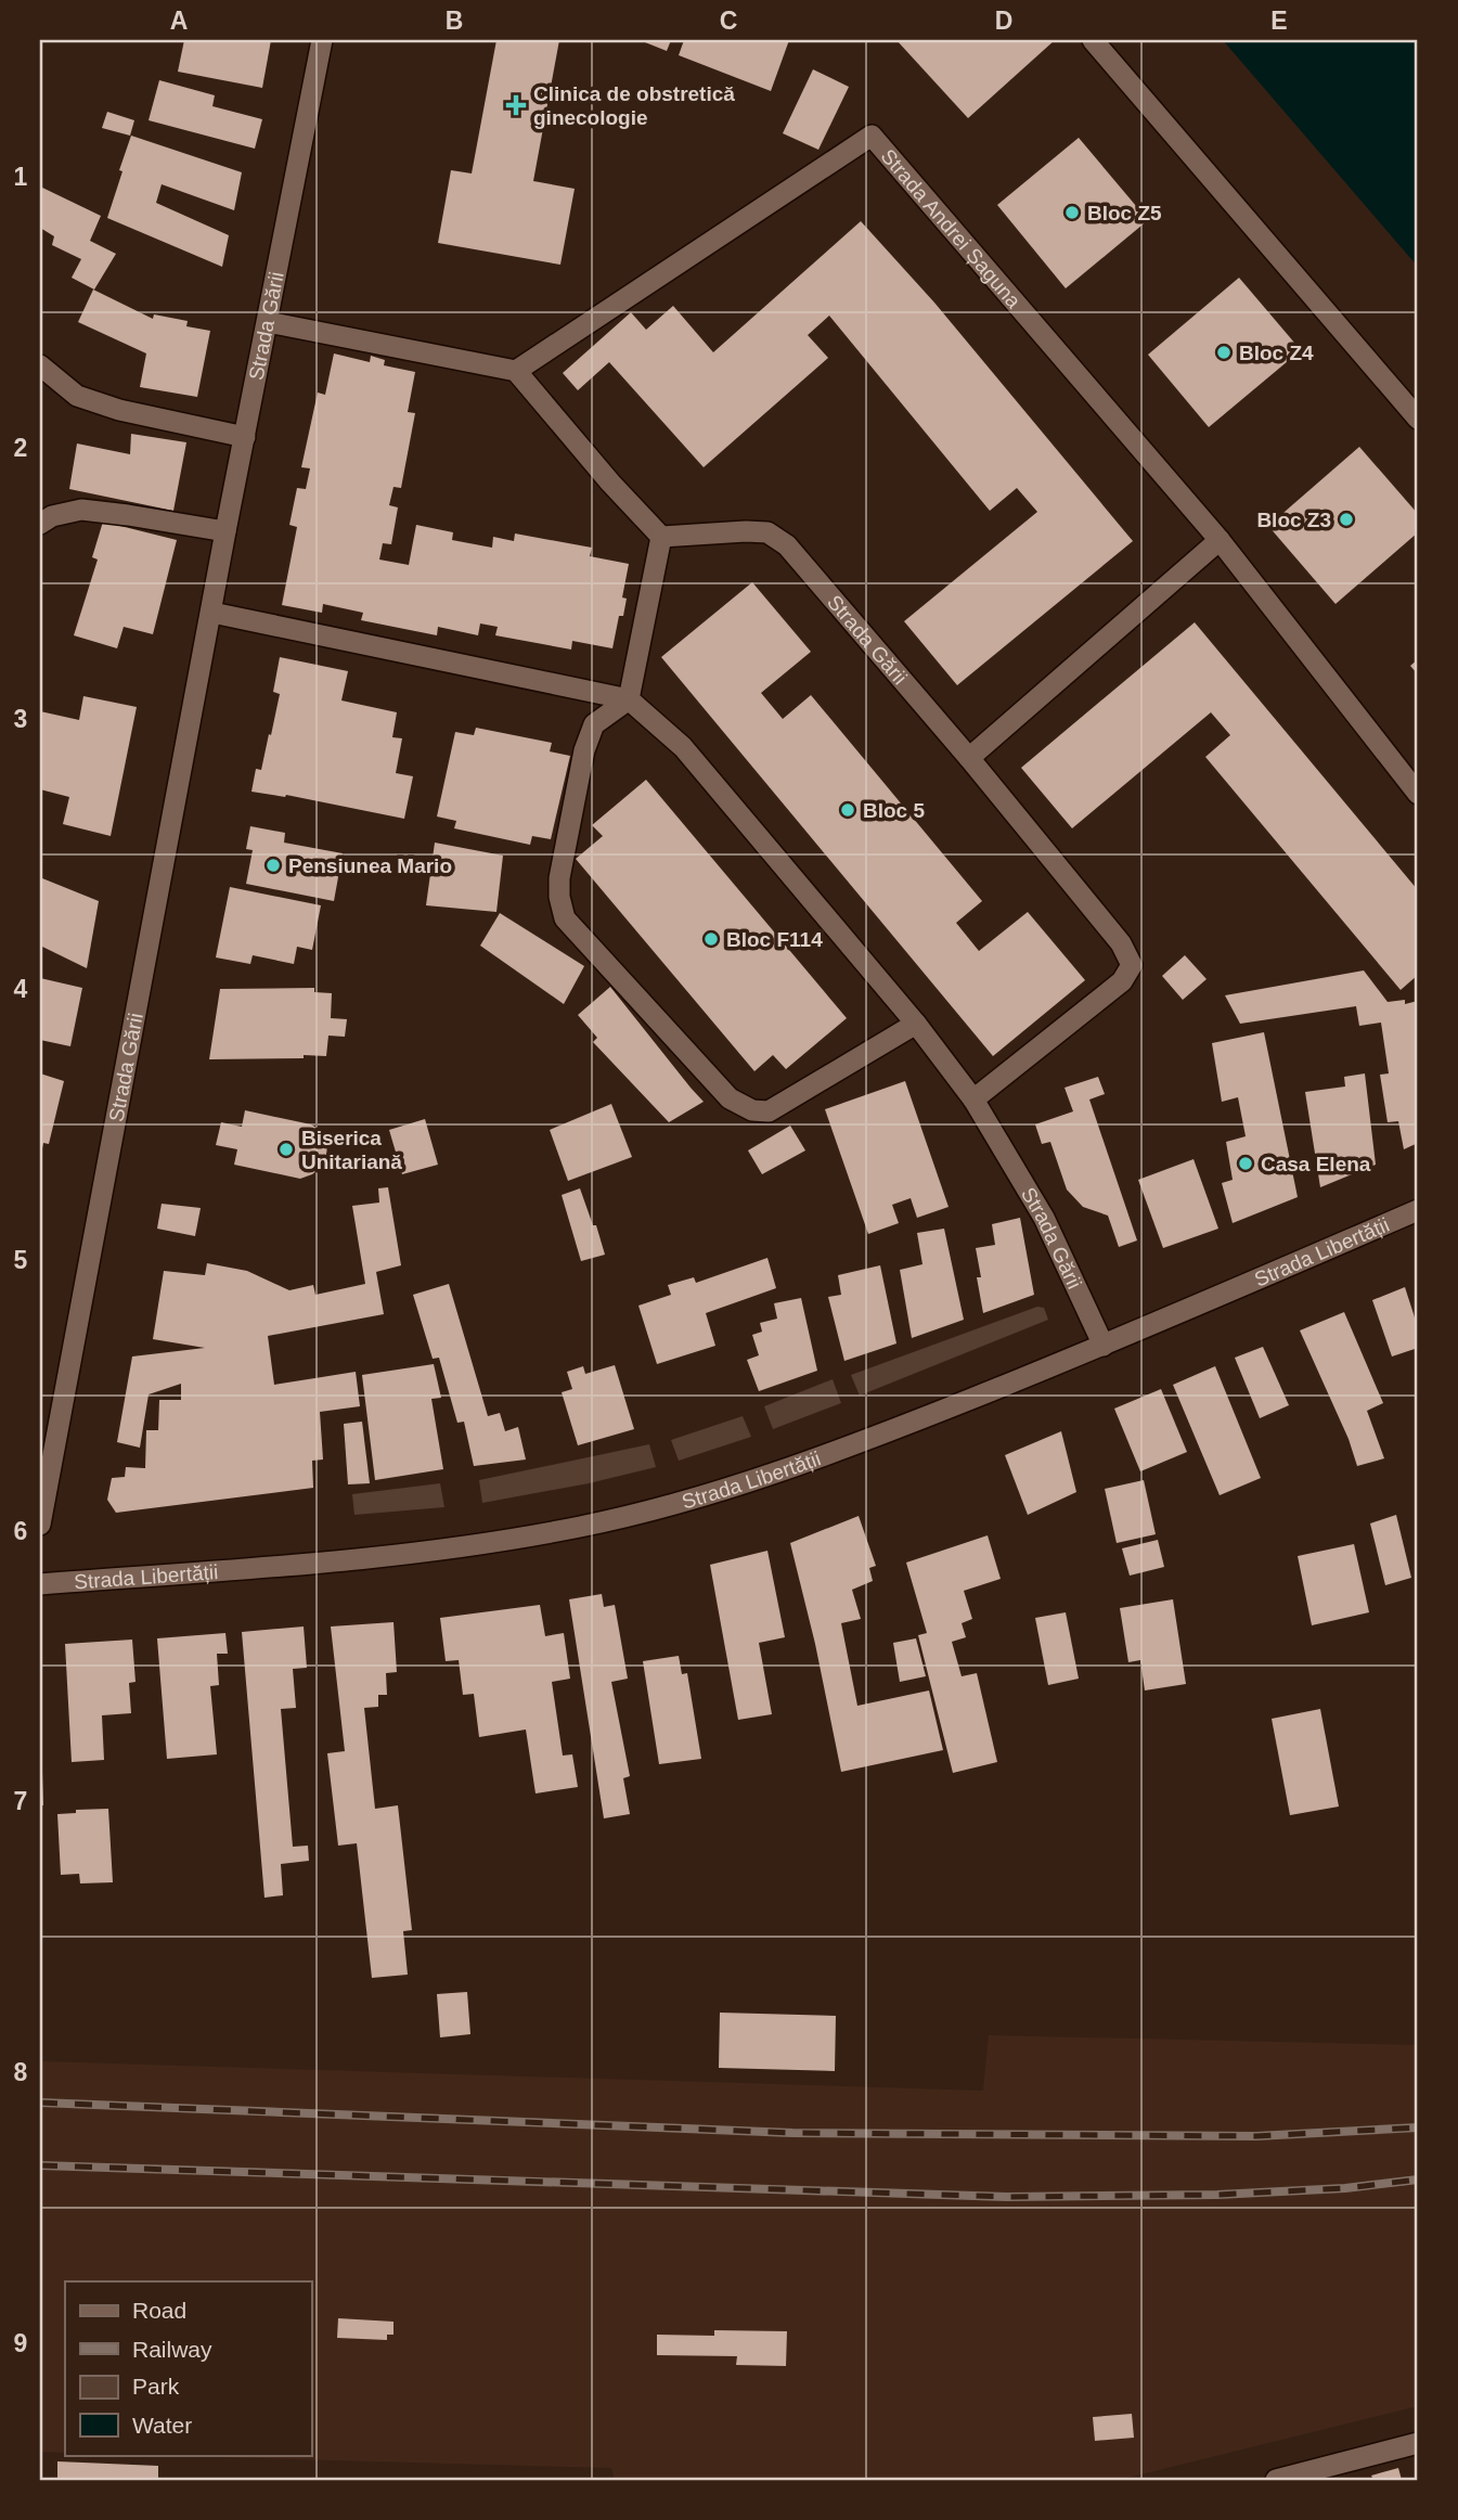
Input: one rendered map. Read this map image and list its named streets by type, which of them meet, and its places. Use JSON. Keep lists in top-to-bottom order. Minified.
{"streets":{"street":["Strada Andrei Șaguna","Strada Gării","Strada Libertății"]},"crossings":[["Strada Gării","Strada Libertății"]],"places":{"health":["Clinica de obstretică ginecologie"],"other":["Bloc Z5","Bloc Z4","Bloc Z3","Bloc 5","Pensiunea Mario","Bloc F114","Biserica Unitariană","Casa Elena"]},"legend":["Road","Railway","Park","Water"],"grid":{"columns":["A","B","C","D","E"],"rows":["1","2","3","4","5","6","7","8","9"]}}
